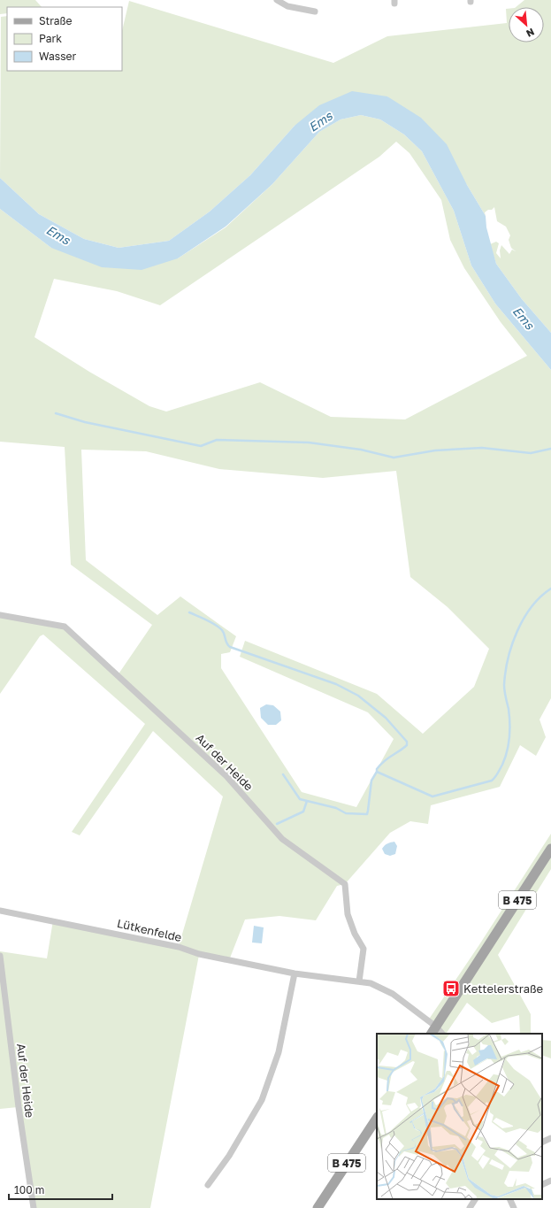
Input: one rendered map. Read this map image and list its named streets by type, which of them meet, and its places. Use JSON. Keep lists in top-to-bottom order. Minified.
{"streets":{"main road":["B 475"],"street":["Auf der Heide","Lütkenfelde"]},"crossings":[["Auf der Heide","Lütkenfelde"],["B 475","Lütkenfelde"]],"water":["Ems"],"places":{"bus stop":["Kettelerstraße"]},"legend":["Straße","Park","Wasser"],"scale_bar":"100 m","north":"bottom right"}
